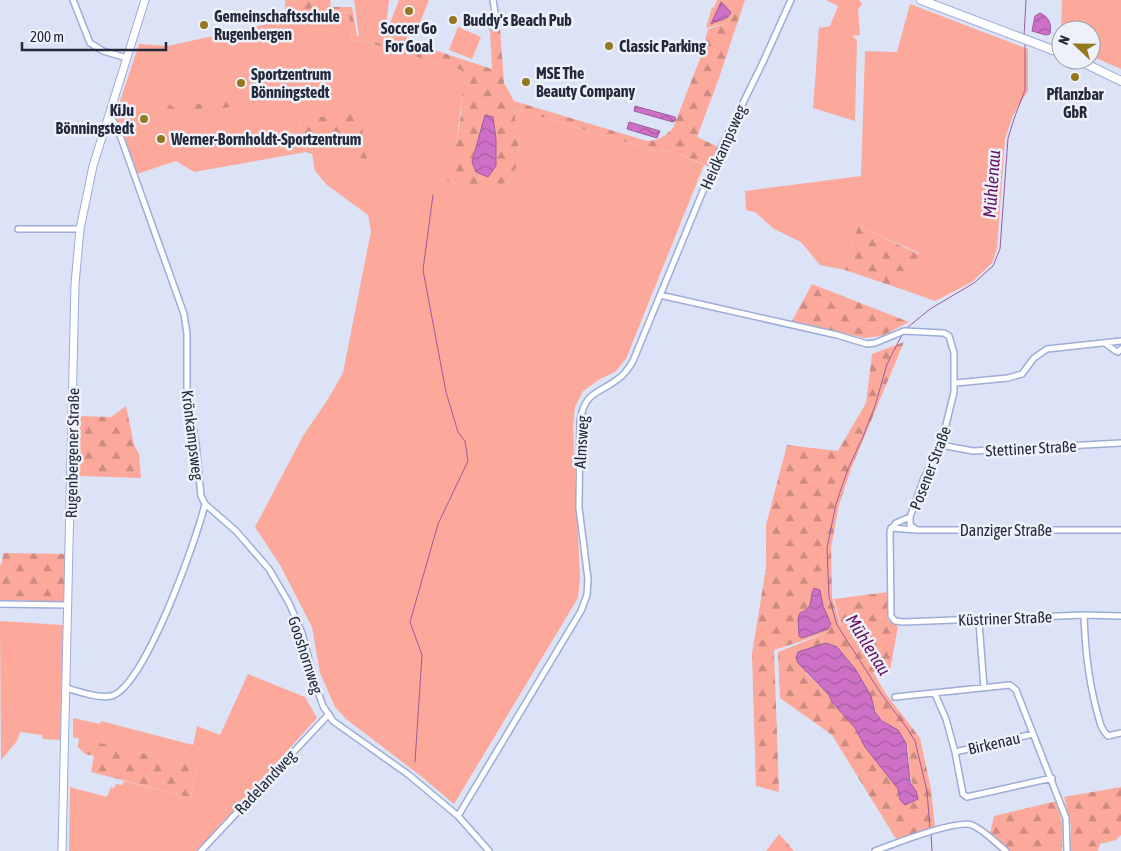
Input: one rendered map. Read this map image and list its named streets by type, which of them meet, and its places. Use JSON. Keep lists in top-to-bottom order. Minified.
{"streets":{"main road":["Rugenbergener Straße"],"street":["Heidkampsweg","Krönkampsweg","Almsweg","Stettiner Straße","Posener Straße","Danziger Straße","Küstriner Straße","Gooshornweg","Birkenau","Radelandweg"]},"crossings":[["Heidkampsweg","Almsweg"],["Heidkampsweg","Posener Straße"],["Krönkampsweg","Rugenbergener Straße"],["Krönkampsweg","Gooshornweg"],["Almsweg","Posener Straße"],["Almsweg","Gooshornweg"],["Stettiner Straße","Posener Straße"],["Posener Straße","Danziger Straße"],["Posener Straße","Küstriner Straße"],["Danziger Straße","Küstriner Straße"],["Gooshornweg","Radelandweg"]],"water":["Mühlenau"],"places":["Soccer Go For Goal","Buddy's Beach Pub","Gemeinschaftsschule Rugenbergen","Classic Parking","Pflanzbar GbR","MSE The Beauty Company","Sportzentrum Bönningstedt","KiJu Bönningstedt","Werner-Bornholdt-Sportzentrum"],"scale_bar":"200 m","north":"left"}
